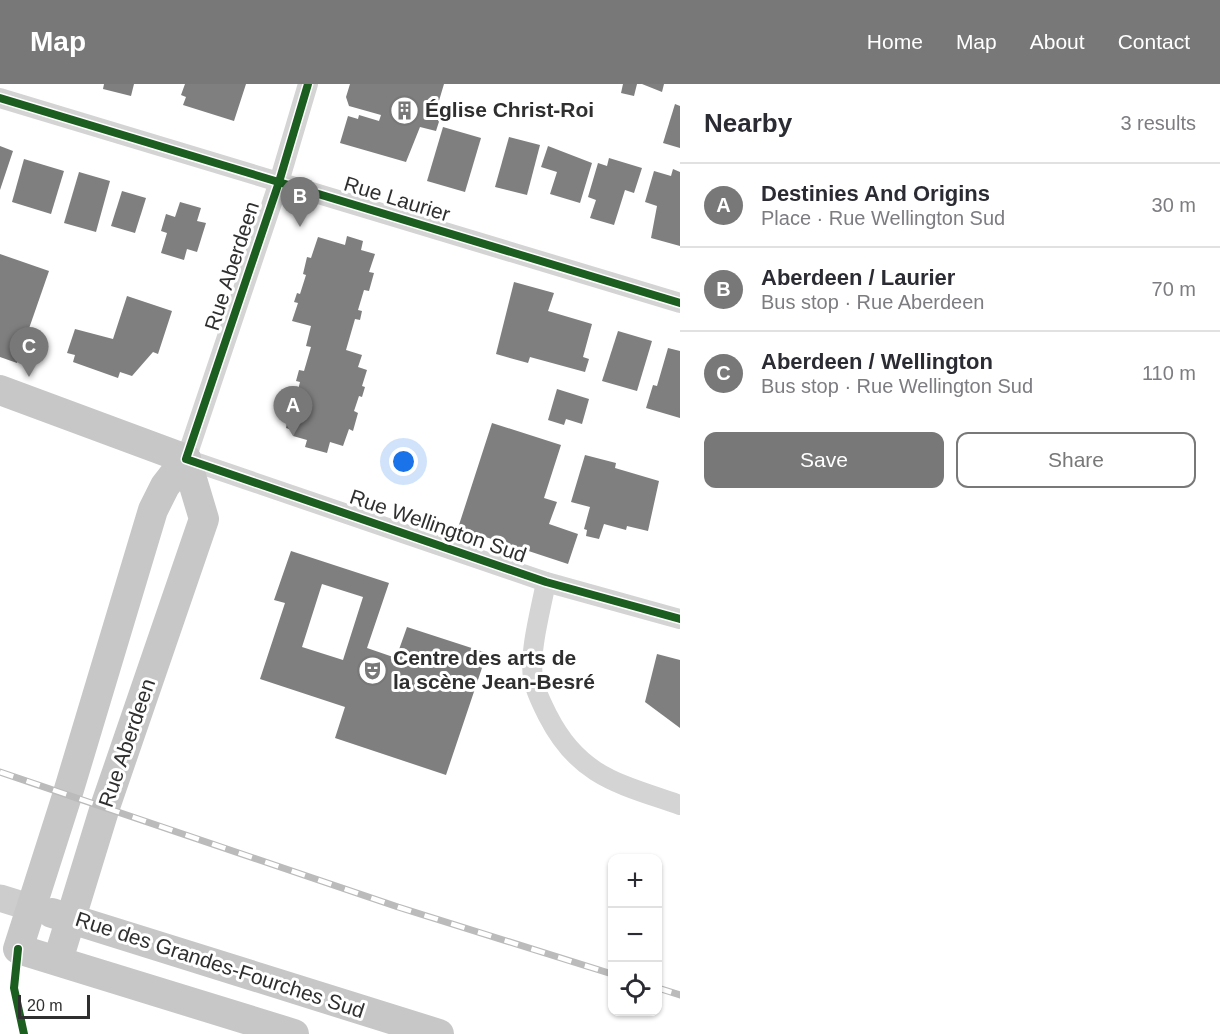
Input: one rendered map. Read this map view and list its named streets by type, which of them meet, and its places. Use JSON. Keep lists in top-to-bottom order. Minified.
{"streets":{"main road":["Rue Aberdeen","Rue Wellington Sud","Rue des Grandes-Fourches Sud"],"street":["Rue Laurier"]},"crossings":[["Rue Laurier","Rue Aberdeen"],["Rue Aberdeen","Rue Wellington Sud"],["Rue Aberdeen","Rue des Grandes-Fourches Sud"]],"places":{"building":["Église Christ-Roi"],"theatre":["Centre des arts de la scène Jean-Besré"]},"scale_bar":"20 m","page":{"header":"Map","nav":["Home","Map","About","Contact"],"heading":["Nearby","3 results"],"list":[{"mark":"A","name":"Destinies And Origins","note":"Place · Rue Wellington Sud","value":"30 m"},{"mark":"B","name":"Aberdeen / Laurier","note":"Bus stop · Rue Aberdeen","value":"70 m"},{"mark":"C","name":"Aberdeen / Wellington","note":"Bus stop · Rue Wellington Sud","value":"110 m"}],"pins":["B","C","A"],"buttons":["Save","Share"],"map_buttons":["+","−"],"scale":"20 m"}}
